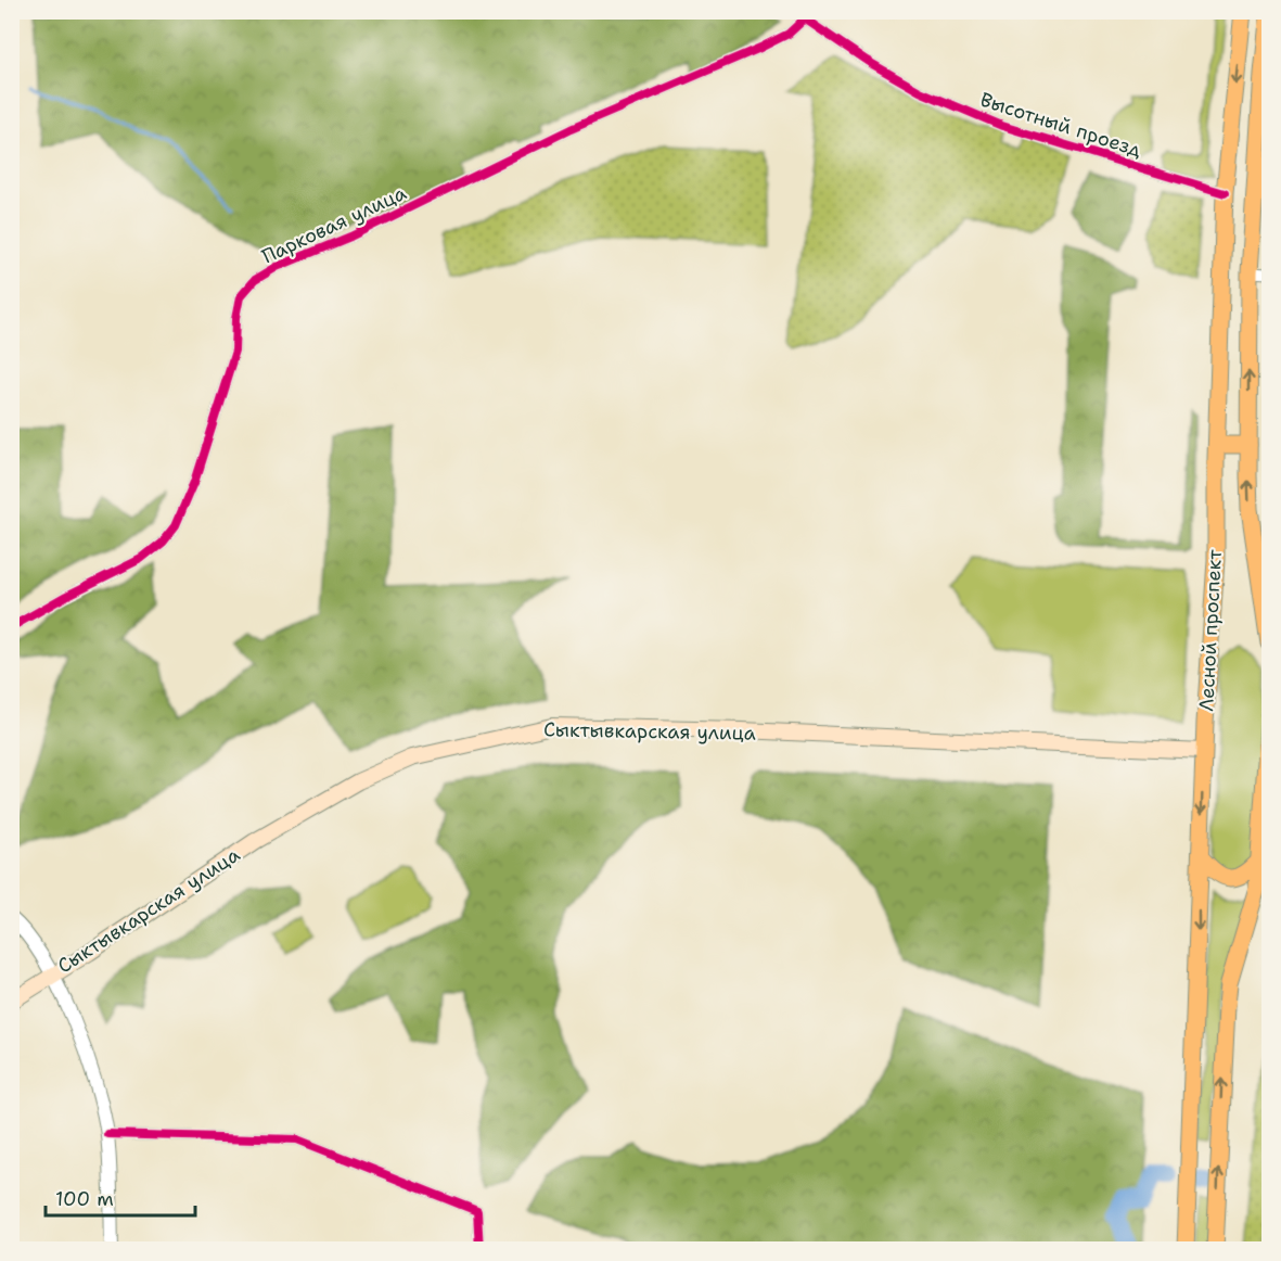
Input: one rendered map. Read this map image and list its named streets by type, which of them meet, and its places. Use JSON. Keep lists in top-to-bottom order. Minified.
{"streets":{"main road":["Лесной проспект","Сыктывкарская улица"],"street":["Высотный проезд","Парковая улица"]},"crossings":[["Высотный проезд","Парковая улица"],["Высотный проезд","Лесной проспект"],["Лесной проспект","Сыктывкарская улица"]],"scale_bar":"100 m"}
